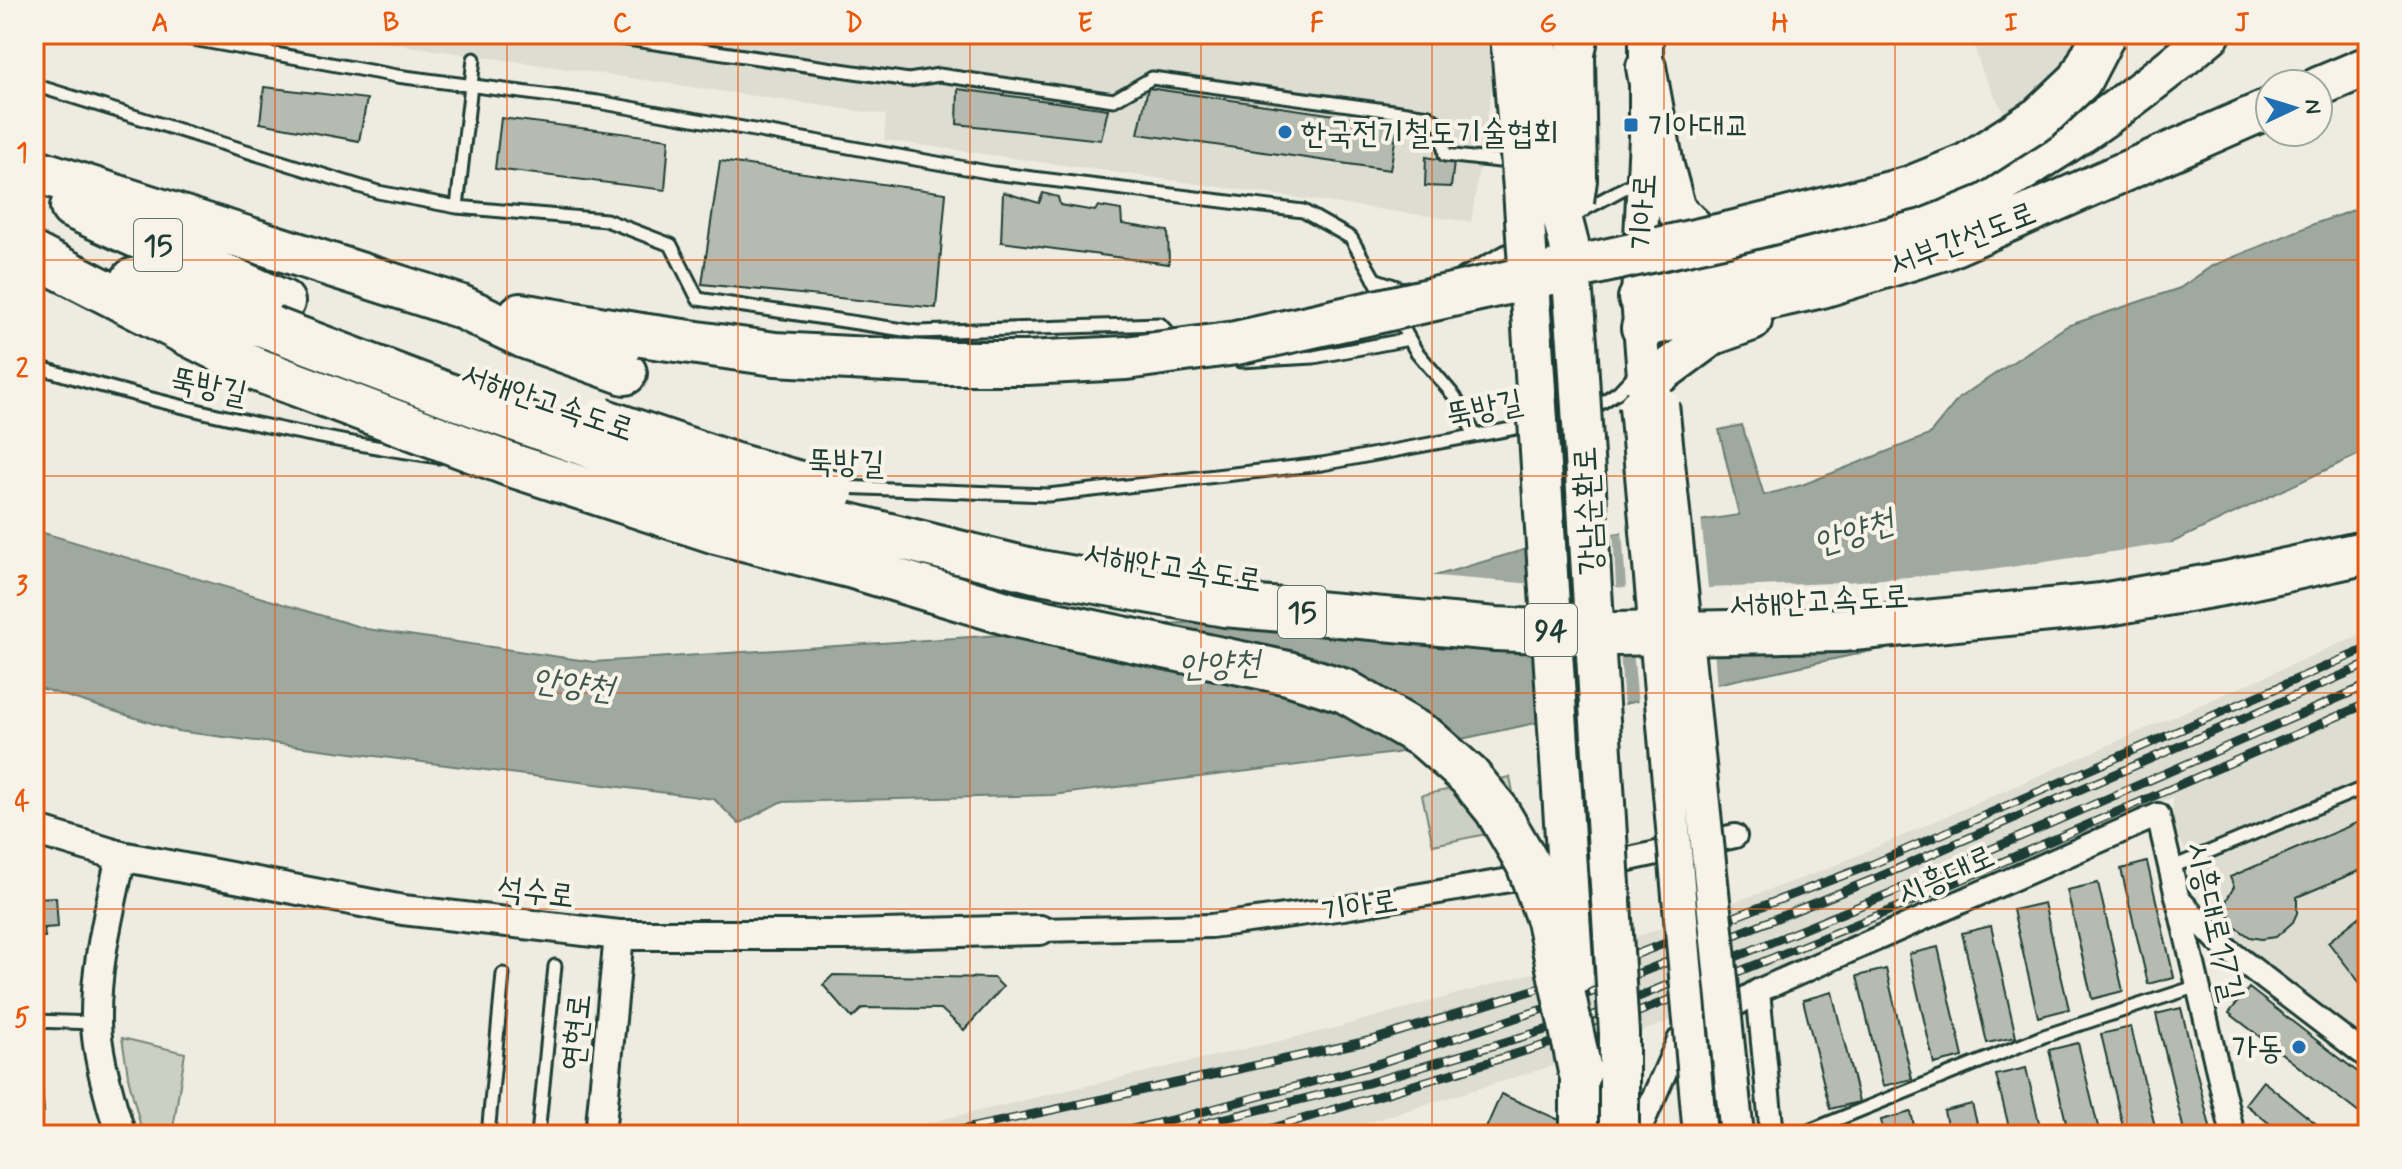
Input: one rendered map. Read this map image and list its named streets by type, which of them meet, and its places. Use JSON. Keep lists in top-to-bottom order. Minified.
{"streets":{"highway":["서부간선도로","15","서해안고속도로","강남순환로","94"],"main road":["기아로"],"street":["시흥대로","석수로","시흥대로17길","연현로"],"lane":["뚝방길"]},"crossings":[["기아로","서부간선도로"],["기아로","뚝방길"],["기아로","석수로"],["시흥대로","시흥대로17길"],["석수로","연현로"]],"water":["안양천"],"places":{"transit":["기아대교"],"other":["한국전기철도기술협회","가동"]},"north":"right","grid":{"columns":["A","B","C","D","E","F","G","H","I","J"],"rows":["1","2","3","4","5"]}}
